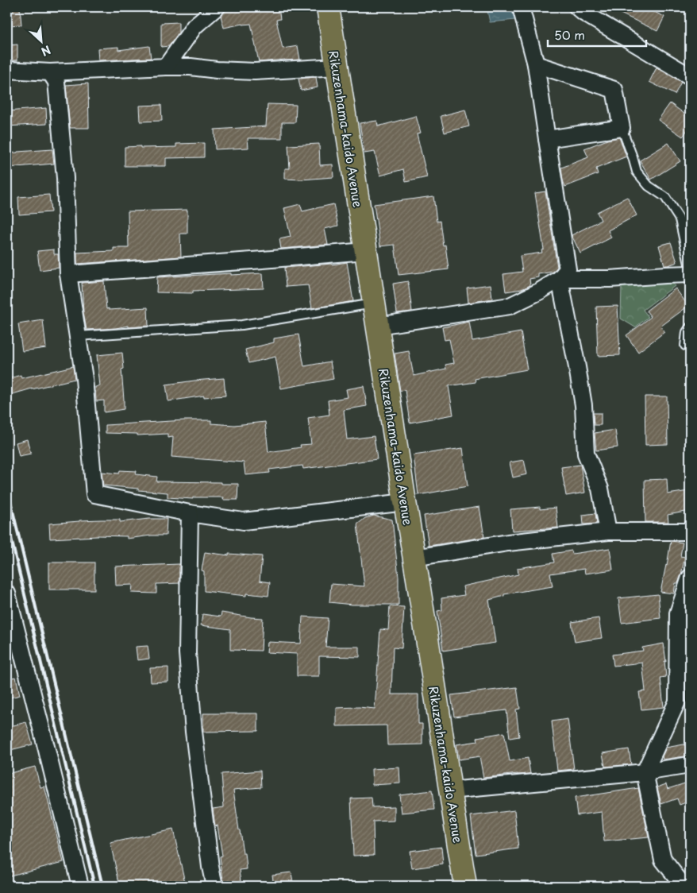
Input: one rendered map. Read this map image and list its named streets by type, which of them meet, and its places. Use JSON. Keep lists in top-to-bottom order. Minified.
{"streets":{"highway":["Rikuzenhama-kaido Avenue"]},"scale_bar":"50 m","north":"bottom right"}
